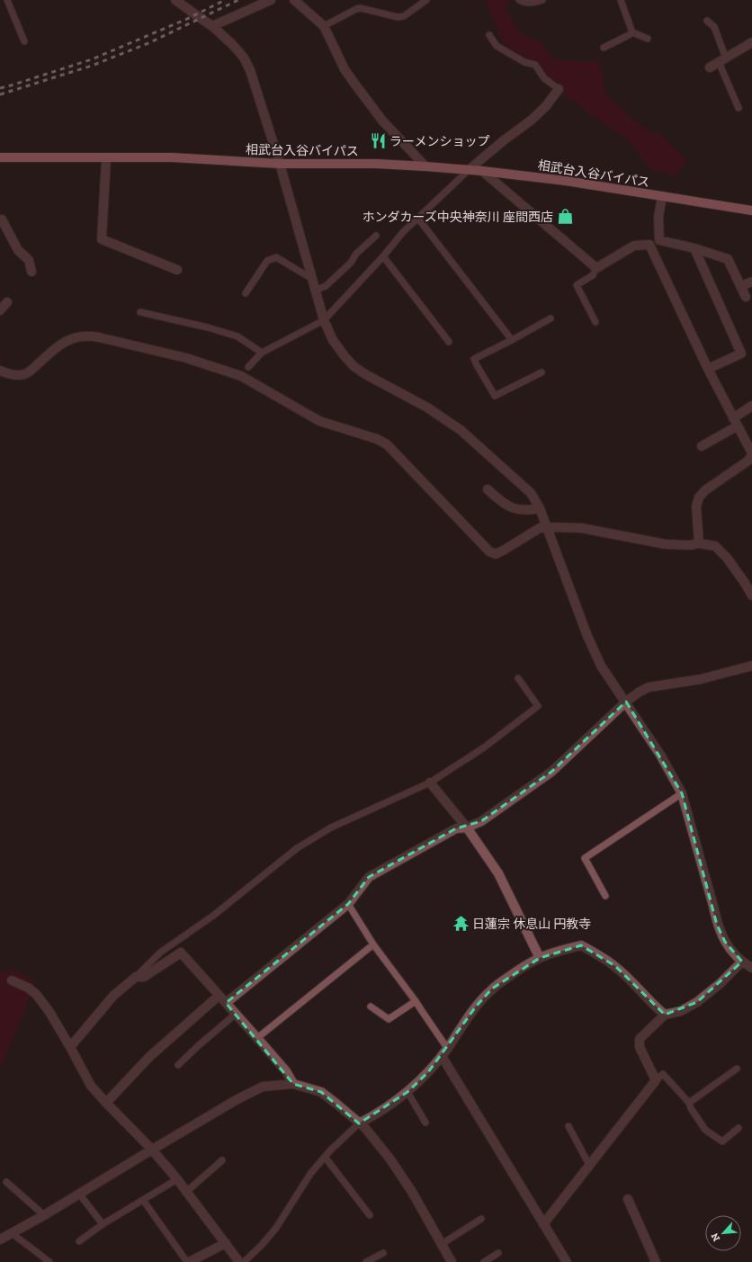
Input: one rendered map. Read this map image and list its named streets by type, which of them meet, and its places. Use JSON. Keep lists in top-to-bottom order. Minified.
{"streets":{"main road":["相武台入谷バイパス"]},"places":{"restaurant":["ラーメンショップ"],"shop":["ホンダカーズ中央神奈川 座間西店"],"temple":["日蓮宗 休息山 円教寺"]},"north":"bottom left"}
